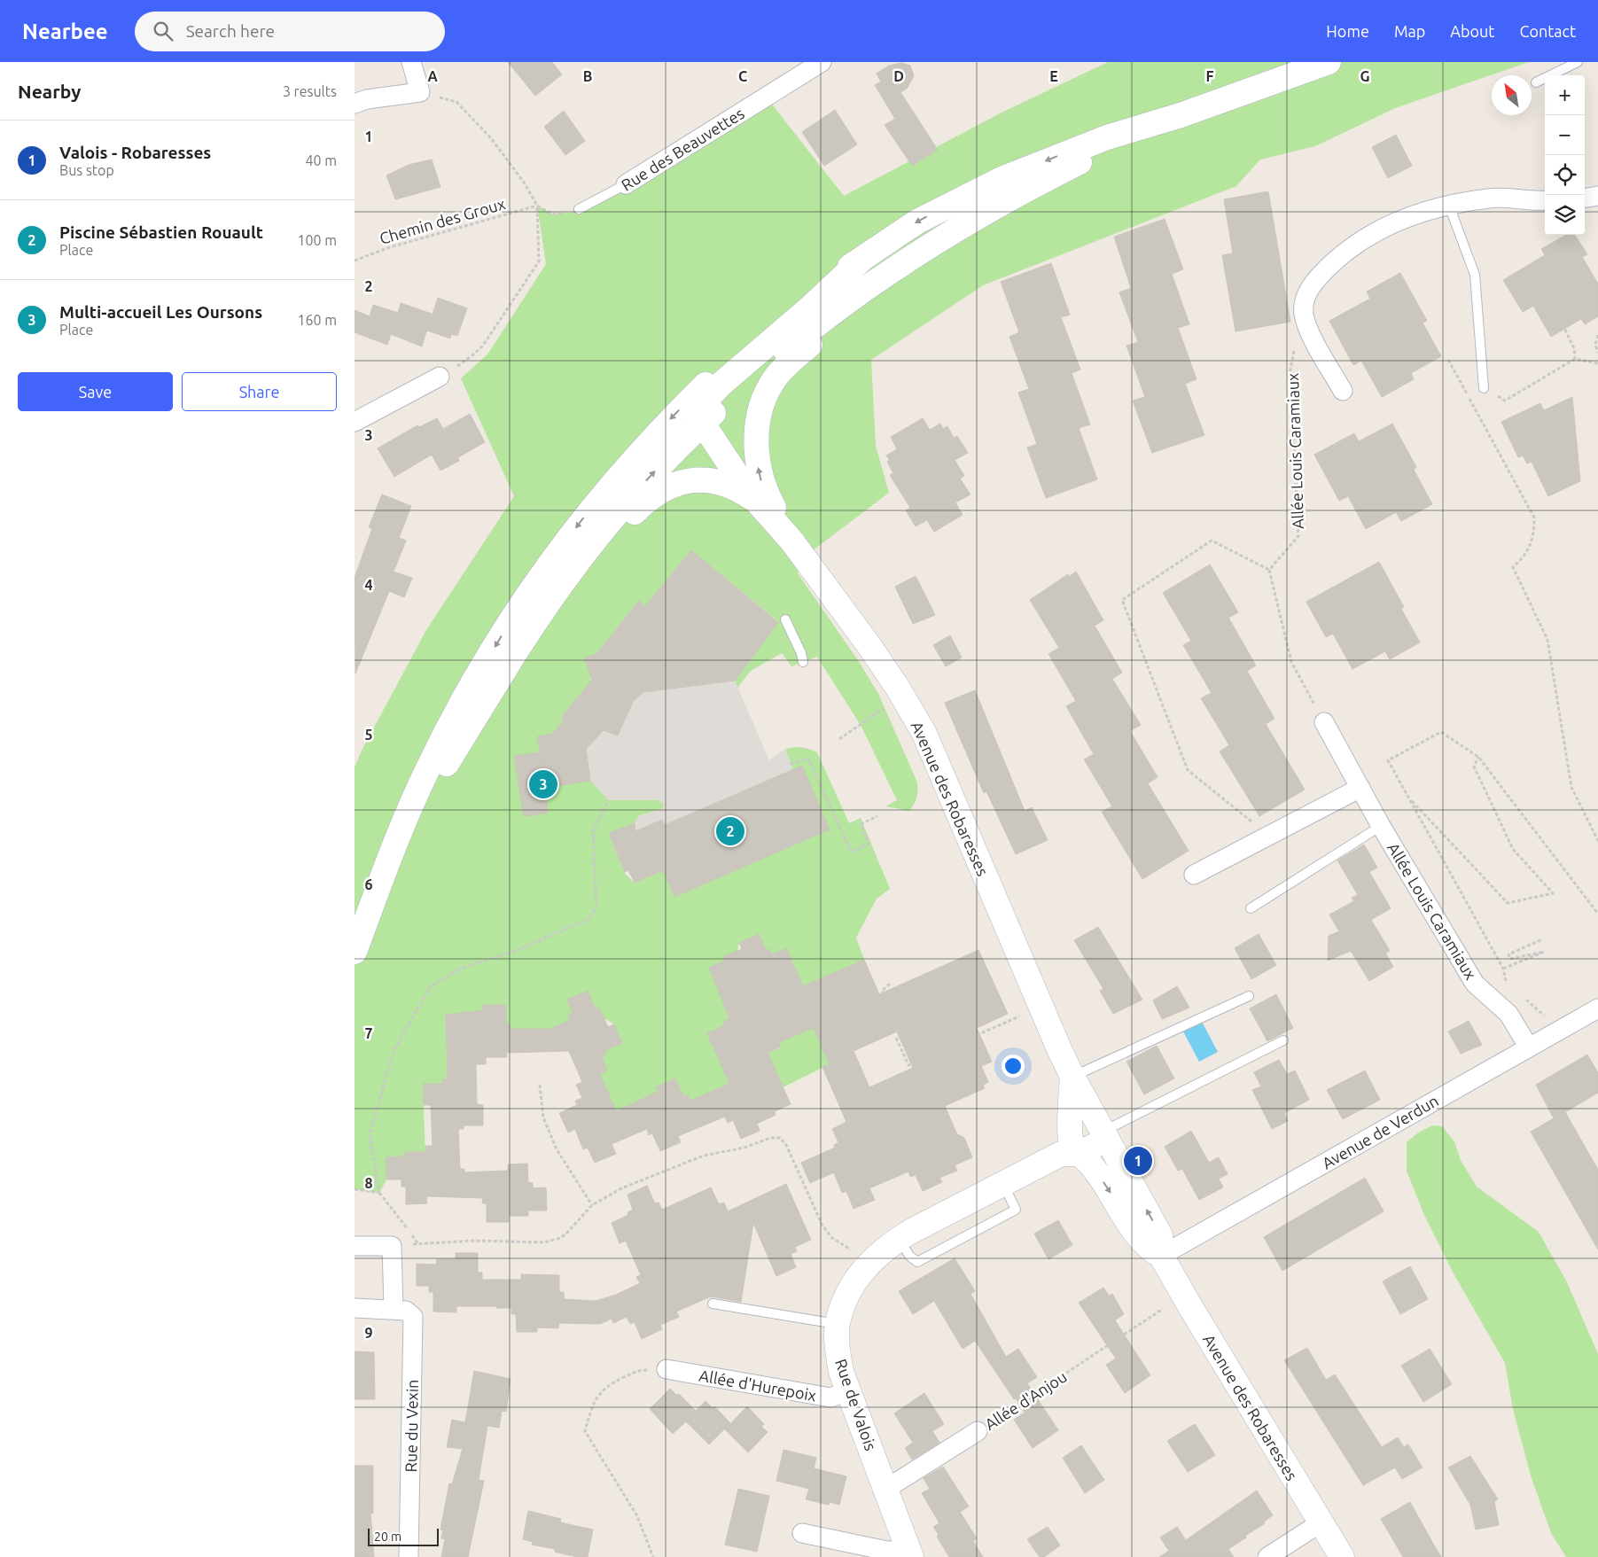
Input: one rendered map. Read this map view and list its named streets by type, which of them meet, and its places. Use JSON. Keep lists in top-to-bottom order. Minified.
{"streets":{"main road":["Avenue des Robaresses","Rue de Valois"],"street":["Rue des Beauvettes","Allée Louis Caramiaux","Avenue de Verdun","Allée d'Hurepoix","Allée d'Anjou","Rue du Vexin"],"path":["Chemin des Groux"]},"crossings":[["Allée Louis Caramiaux","Avenue de Verdun"],["Avenue des Robaresses","Avenue de Verdun"],["Avenue des Robaresses","Rue de Valois"],["Allée d'Hurepoix","Rue de Valois"],["Allée d'Anjou","Rue de Valois"]],"scale_bar":"20 m","north":"top left","page":{"header":"Nearbee","search":"Search here","nav":["Home","Map","About","Contact"],"heading":["Nearby","3 results"],"map_buttons":["+","−"],"list":[{"mark":"1","name":"Valois - Robaresses","note":"Bus stop","value":"40 m"},{"mark":"2","name":"Piscine Sébastien Rouault","note":"Place","value":"100 m"},{"mark":"3","name":"Multi-accueil Les Oursons","note":"Place","value":"160 m"}],"buttons":["Save","Share"],"pins":["3","2","1"],"scale":"20 m"},"grid":{"columns":["A","B","C","D","E","F","G"],"rows":["1","2","3","4","5","6","7","8","9"]}}
